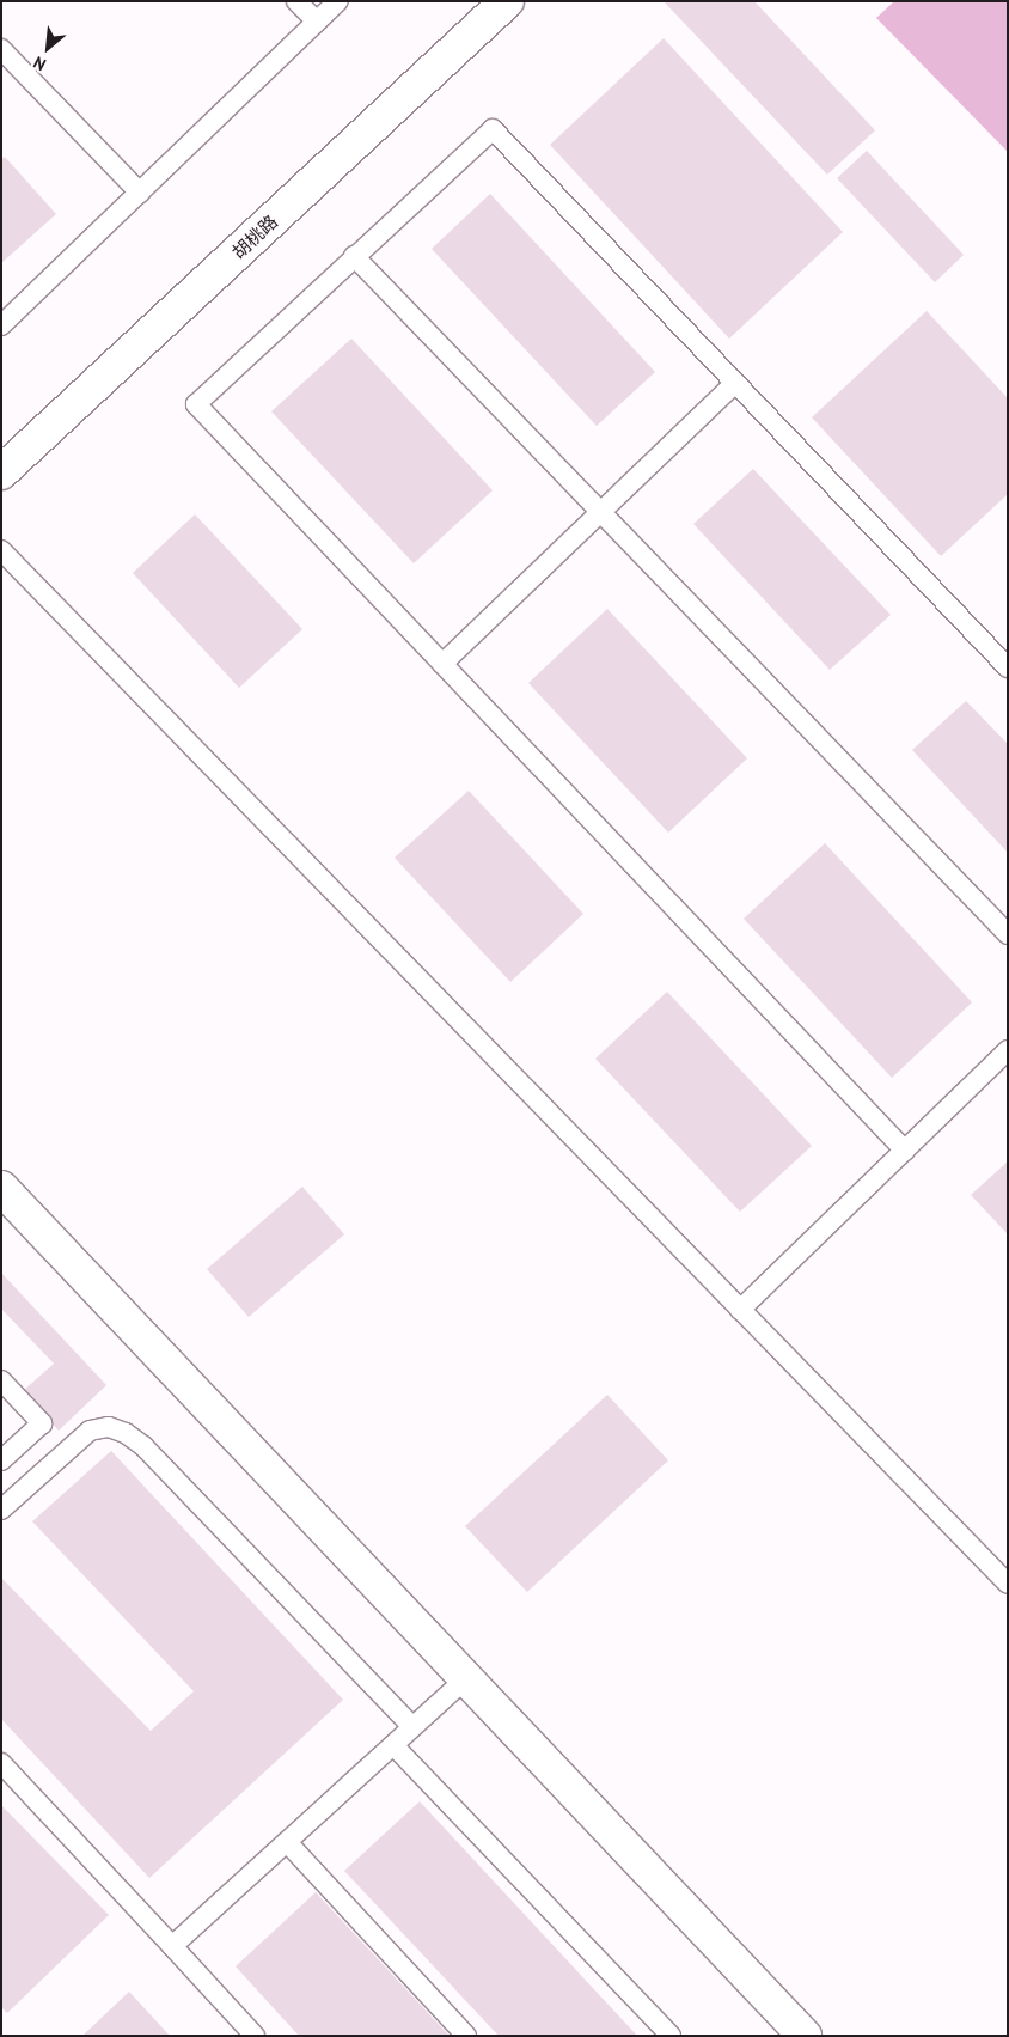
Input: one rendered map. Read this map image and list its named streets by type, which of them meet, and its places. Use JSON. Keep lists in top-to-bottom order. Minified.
{"streets":{"street":["胡桃路"]},"north":"bottom left"}
